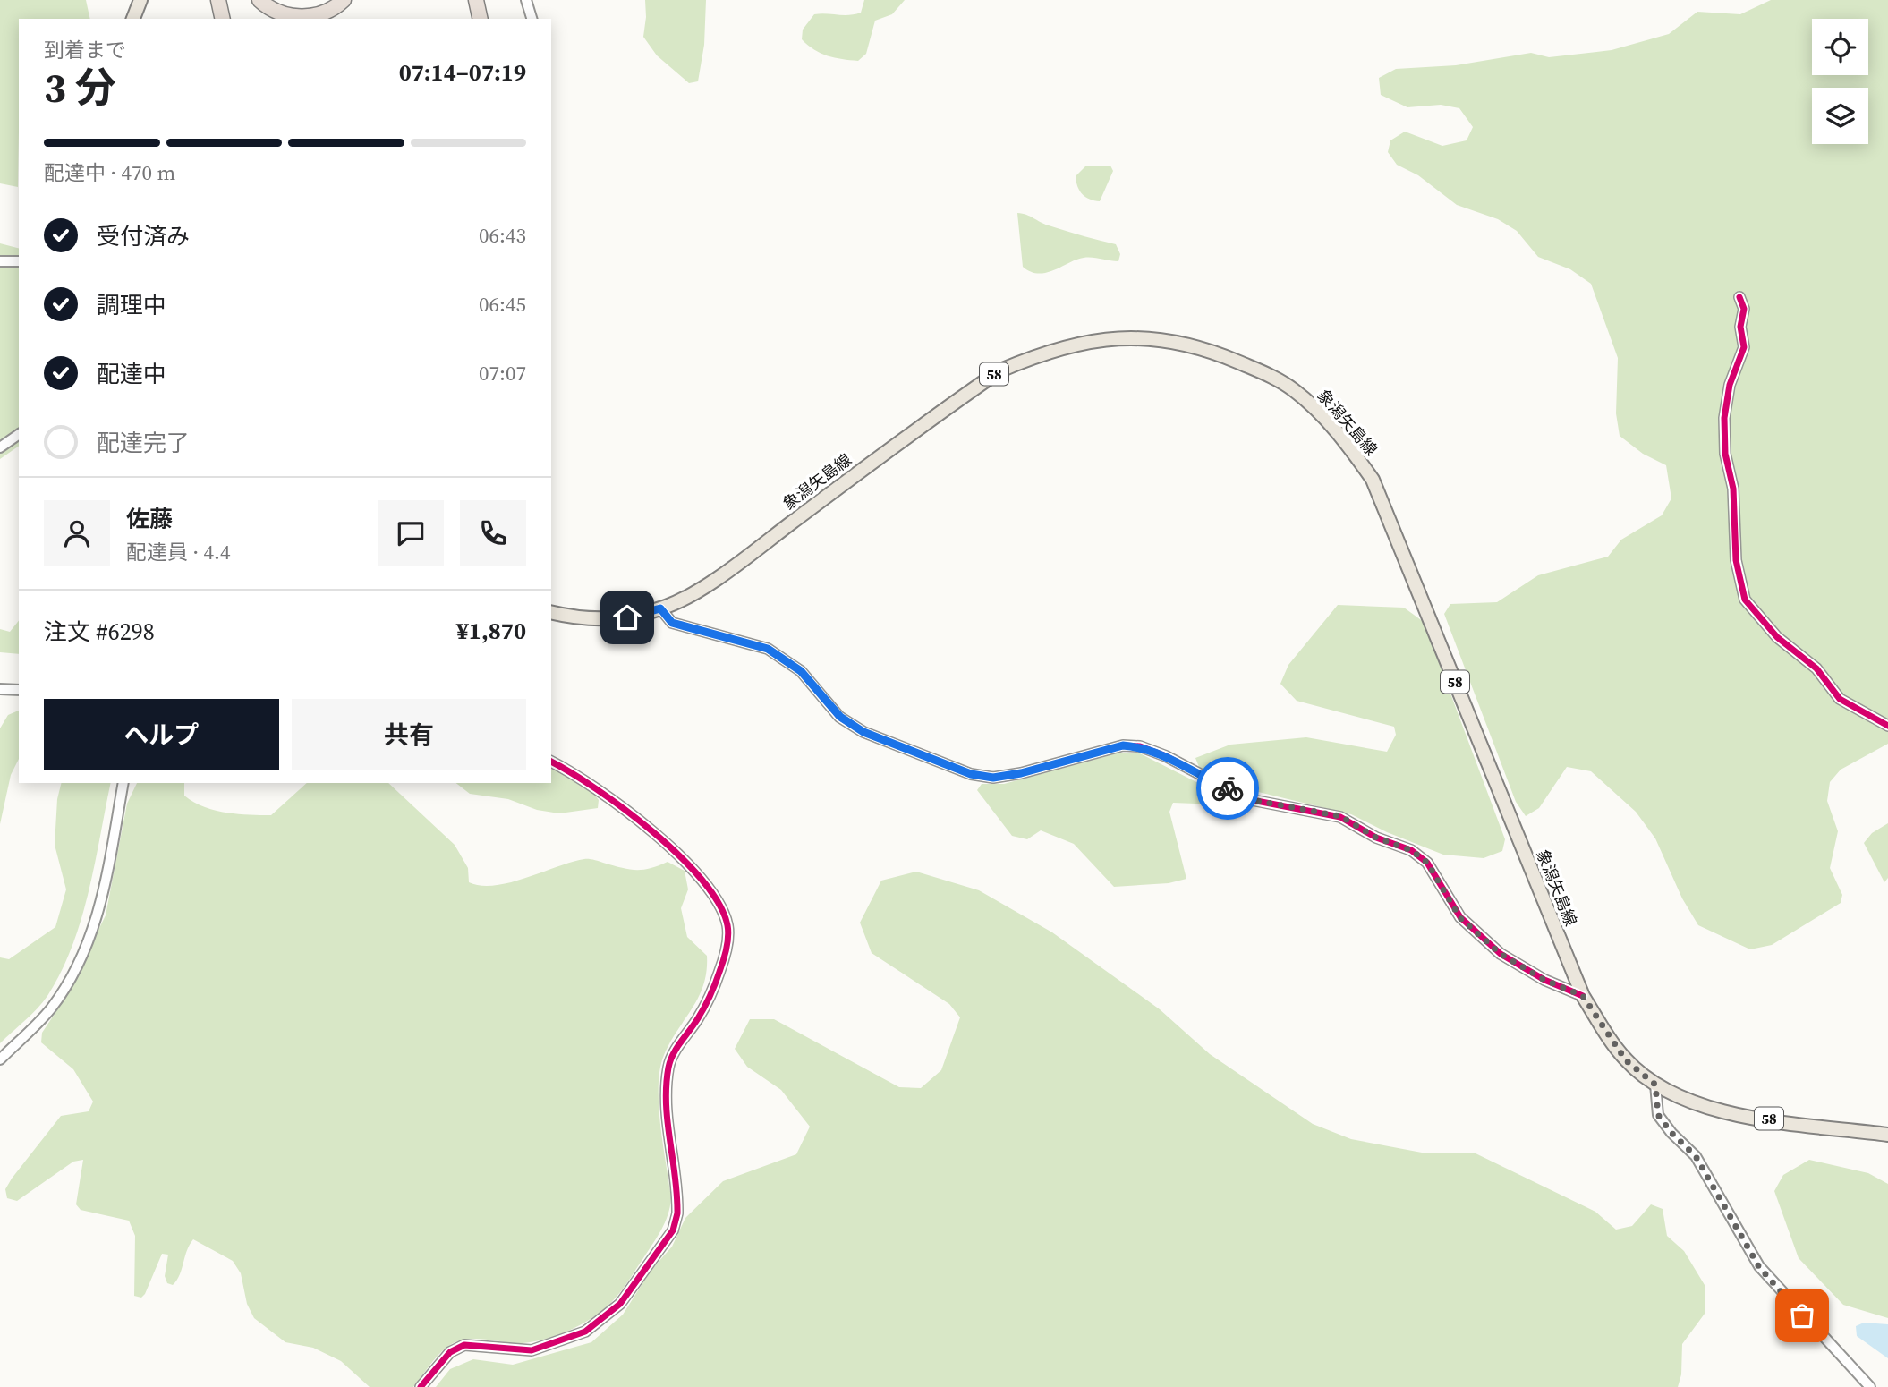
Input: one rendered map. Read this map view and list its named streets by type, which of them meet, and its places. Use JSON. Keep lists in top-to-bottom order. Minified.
{"streets":{"main road":["58","象潟矢島線"]},"page":{"heading":["3 分","到着まで","07:14–07:19"],"panel":["佐藤","配達員 · 4.4","注文 #6298","¥1,870"],"bar":"配達中 · 470 m","list":[["受付済み","06:43"],["調理中","06:45"],["配達中","07:07"],"配達完了"],"buttons":["ヘルプ","共有"]}}
